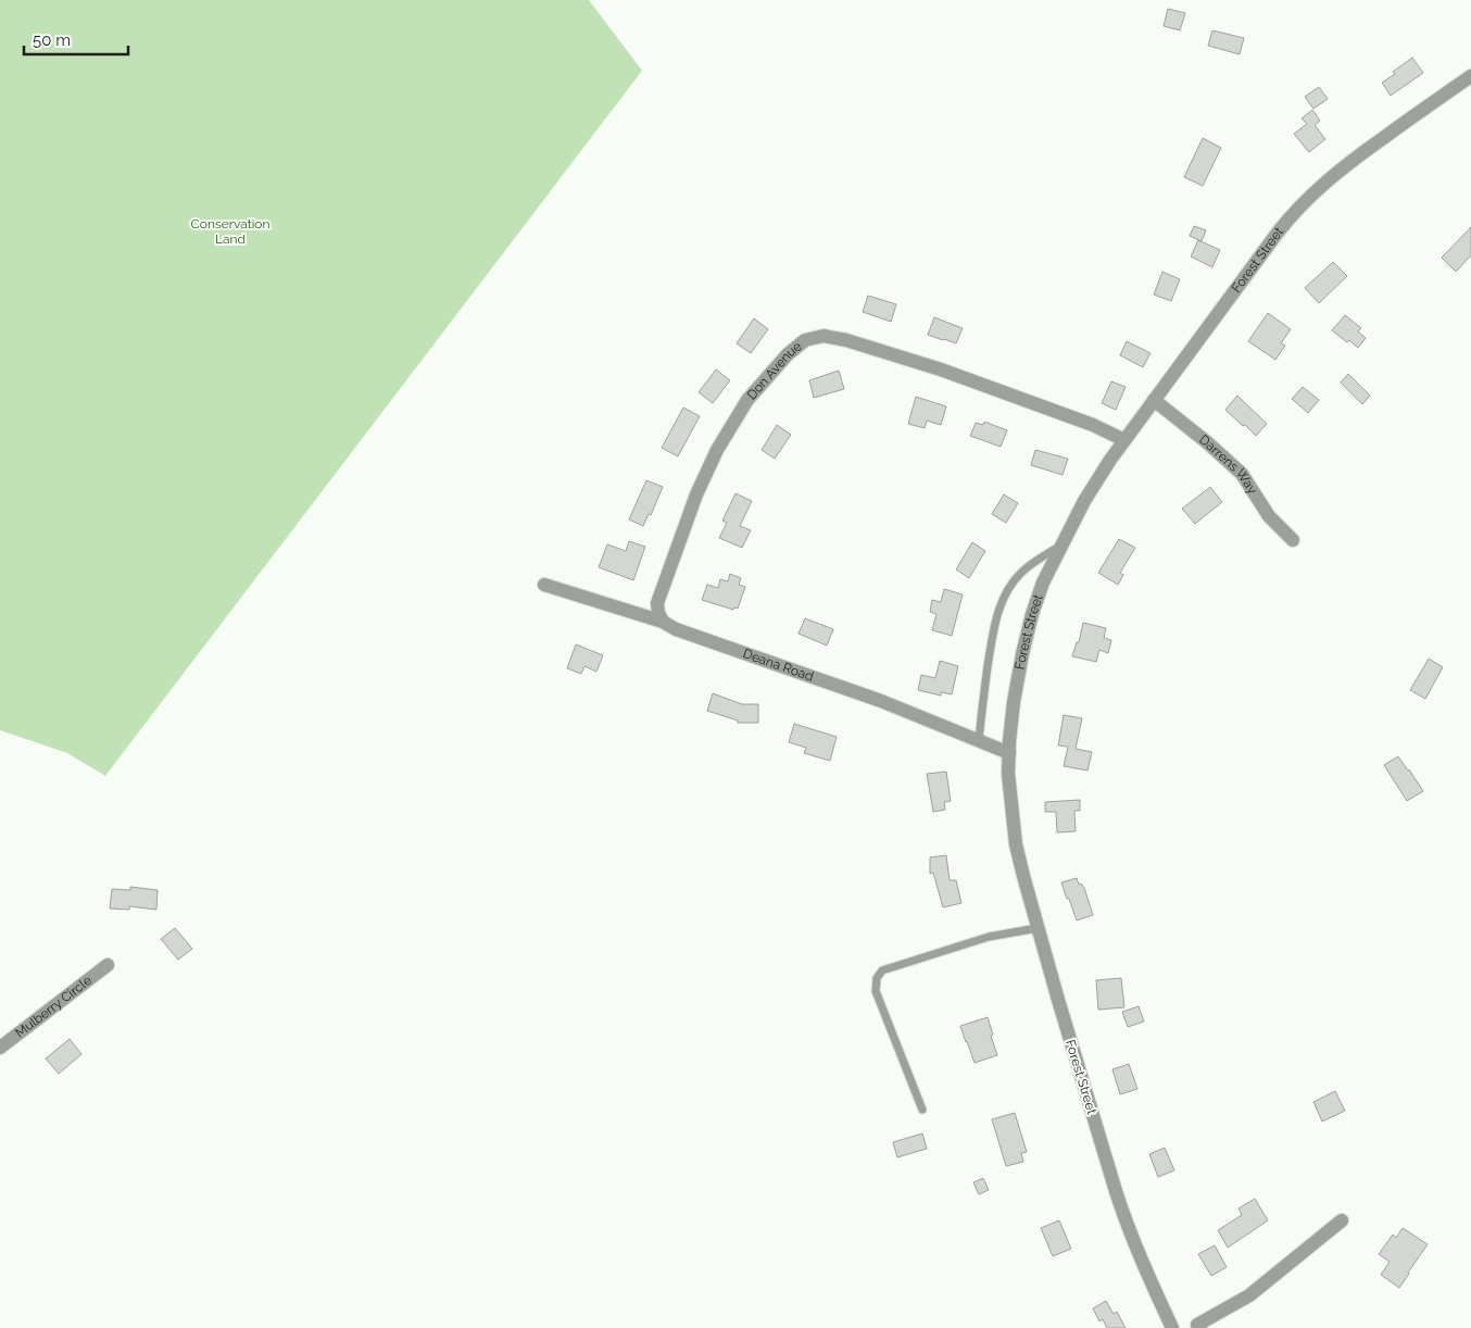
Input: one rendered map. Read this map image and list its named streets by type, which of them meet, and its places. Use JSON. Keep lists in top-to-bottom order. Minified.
{"streets":{"street":["Forest Street","Don Avenue","Darrens Way","Deana Road","Mulberry Circle"]},"crossings":[["Forest Street","Don Avenue"],["Forest Street","Darrens Way"],["Forest Street","Deana Road"],["Don Avenue","Deana Road"]],"parks":["Conservation Land"],"scale_bar":"50 m"}
